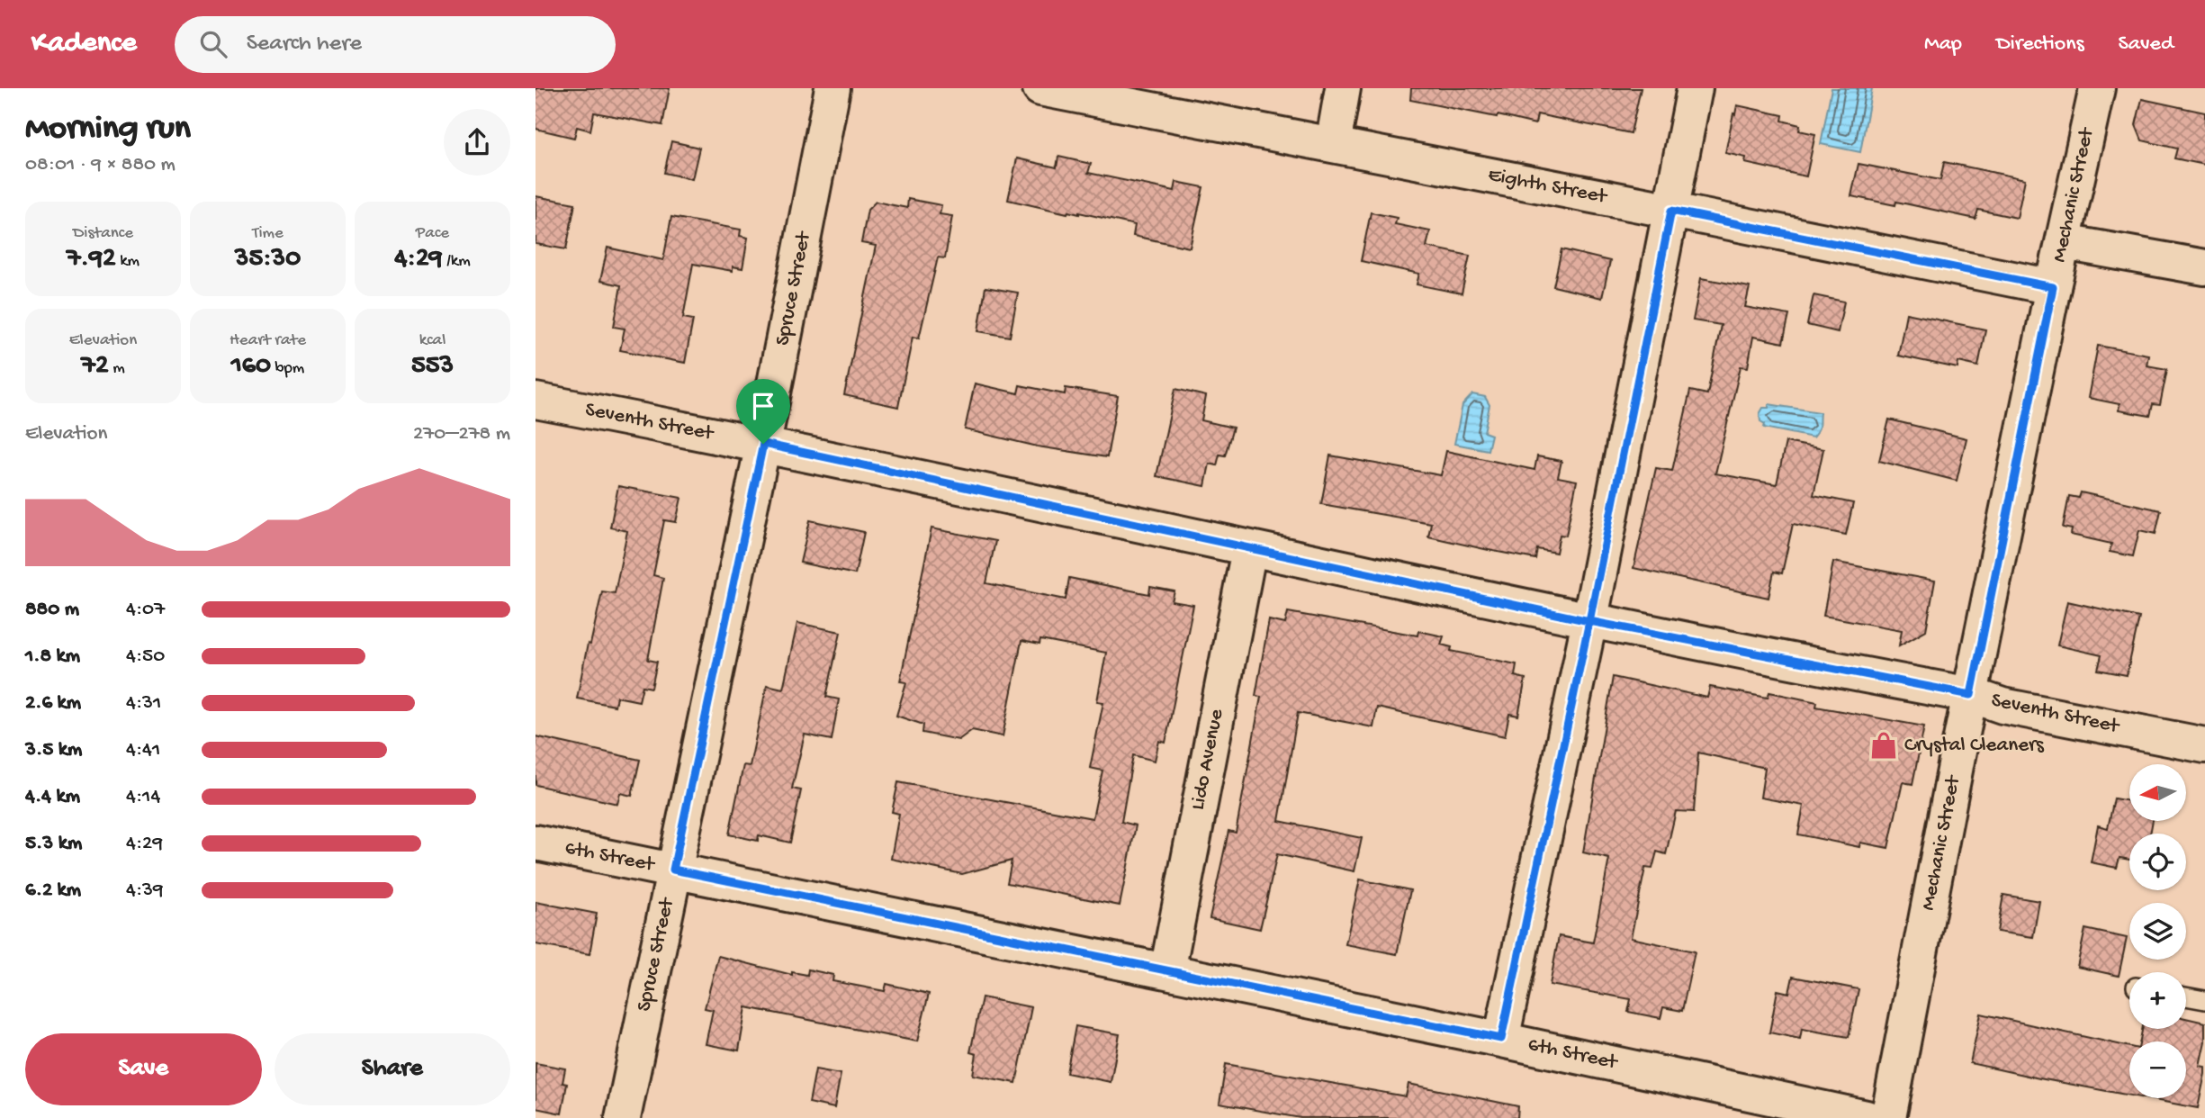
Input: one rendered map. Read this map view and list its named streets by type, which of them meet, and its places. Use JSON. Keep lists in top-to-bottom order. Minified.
{"streets":{"street":["Eighth Street","Mechanic Street","Spruce Street","Seventh Street","Lido Avenue","6th Street"]},"crossings":[["Eighth Street","Mechanic Street"],["Mechanic Street","Seventh Street"],["Spruce Street","Seventh Street"],["Spruce Street","6th Street"],["Seventh Street","Lido Avenue"],["Lido Avenue","6th Street"]],"places":{"shop":["Crystal Cleaners"]},"north":"left","page":{"header":"Kadence","search":"Search here","nav":["Map","Directions","Saved"],"heading":["Morning run","08:01 · 9 × 880 m"],"stats":[["Distance","7.92 km"],["Time","35:30"],["Pace","4:29 /km"],["Elevation","72 m"],["Heart rate","160 bpm"],["kcal","553"]],"chart":["Elevation","270–278 m"],"list":[{"name":"880 m","note":"4:07"},{"name":"1.8 km","note":"4:50"},{"name":"2.6 km","note":"4:31"},{"name":"3.5 km","note":"4:41"},{"name":"4.4 km","note":"4:14"},{"name":"5.3 km","note":"4:29"},{"name":"6.2 km","note":"4:39"}],"map_buttons":["+","−"],"buttons":["Save","Share"]}}
